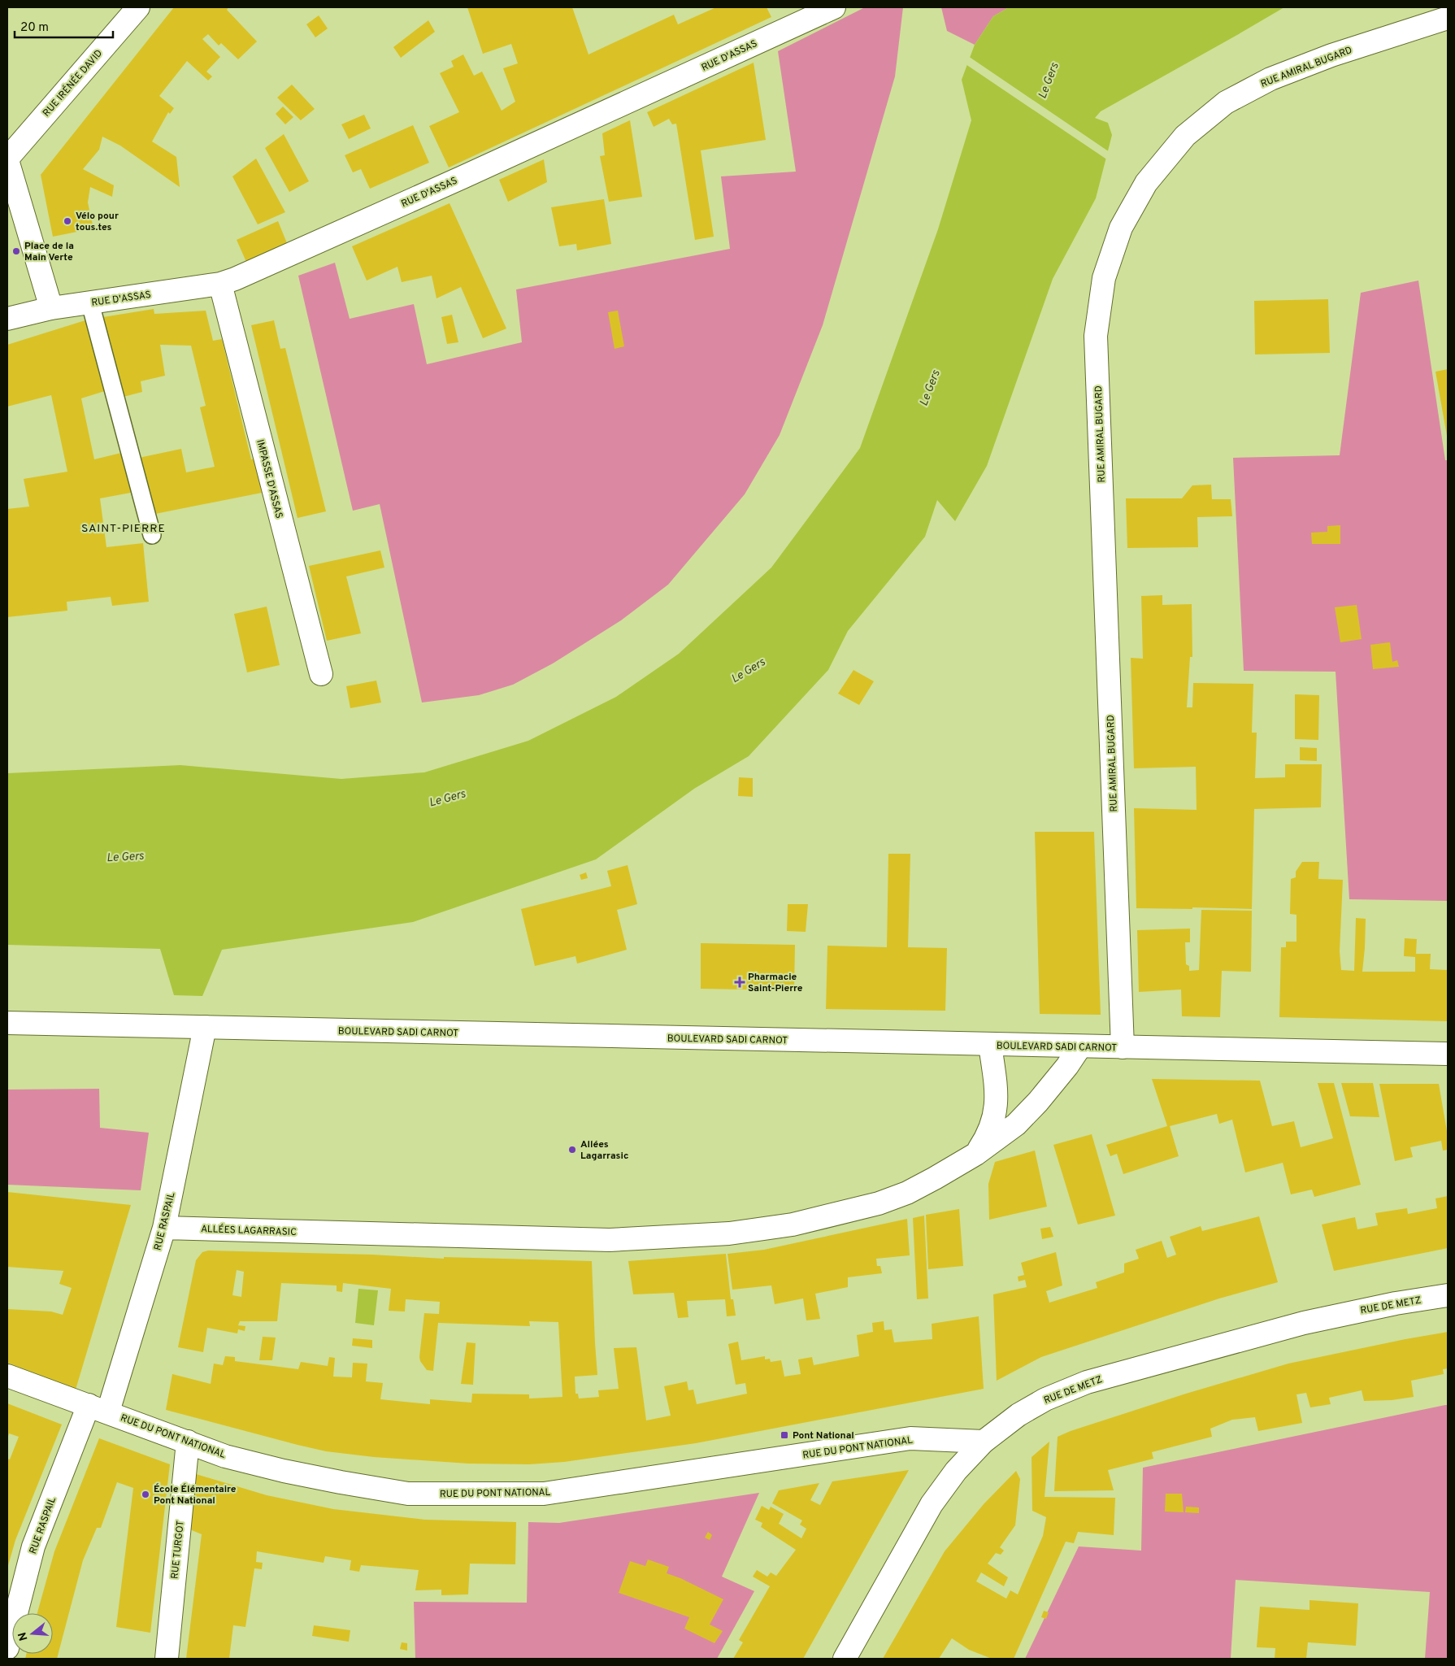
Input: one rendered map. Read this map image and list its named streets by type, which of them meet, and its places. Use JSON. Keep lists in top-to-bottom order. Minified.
{"streets":{"street":["RUE D'ASSAS","RUE AMIRAL BUGARD","RUE IRÉNÉE DAVID","IMPASSE D'ASSAS","BOULEVARD SADI CARNOT","RUE RASPAIL","ALLÉES LAGARRASIC","RUE DE METZ","RUE DU PONT NATIONAL","RUE TURGOT"]},"crossings":[["RUE D'ASSAS","IMPASSE D'ASSAS"],["RUE AMIRAL BUGARD","BOULEVARD SADI CARNOT"],["BOULEVARD SADI CARNOT","RUE RASPAIL"],["BOULEVARD SADI CARNOT","ALLÉES LAGARRASIC"],["RUE RASPAIL","ALLÉES LAGARRASIC"],["RUE RASPAIL","RUE DU PONT NATIONAL"],["RUE DE METZ","RUE DU PONT NATIONAL"],["RUE DU PONT NATIONAL","RUE TURGOT"]],"districts":["SAINT-PIERRE"],"water":["Le Gers"],"places":{"other":["Vélo pour tous.tes","Place de la Main Verte","Allées Lagarrasic","École Élémentaire Pont National"],"health":["Pharmacie Saint-Pierre"],"transit":["Pont National"]},"scale_bar":"20 m","north":"left"}
